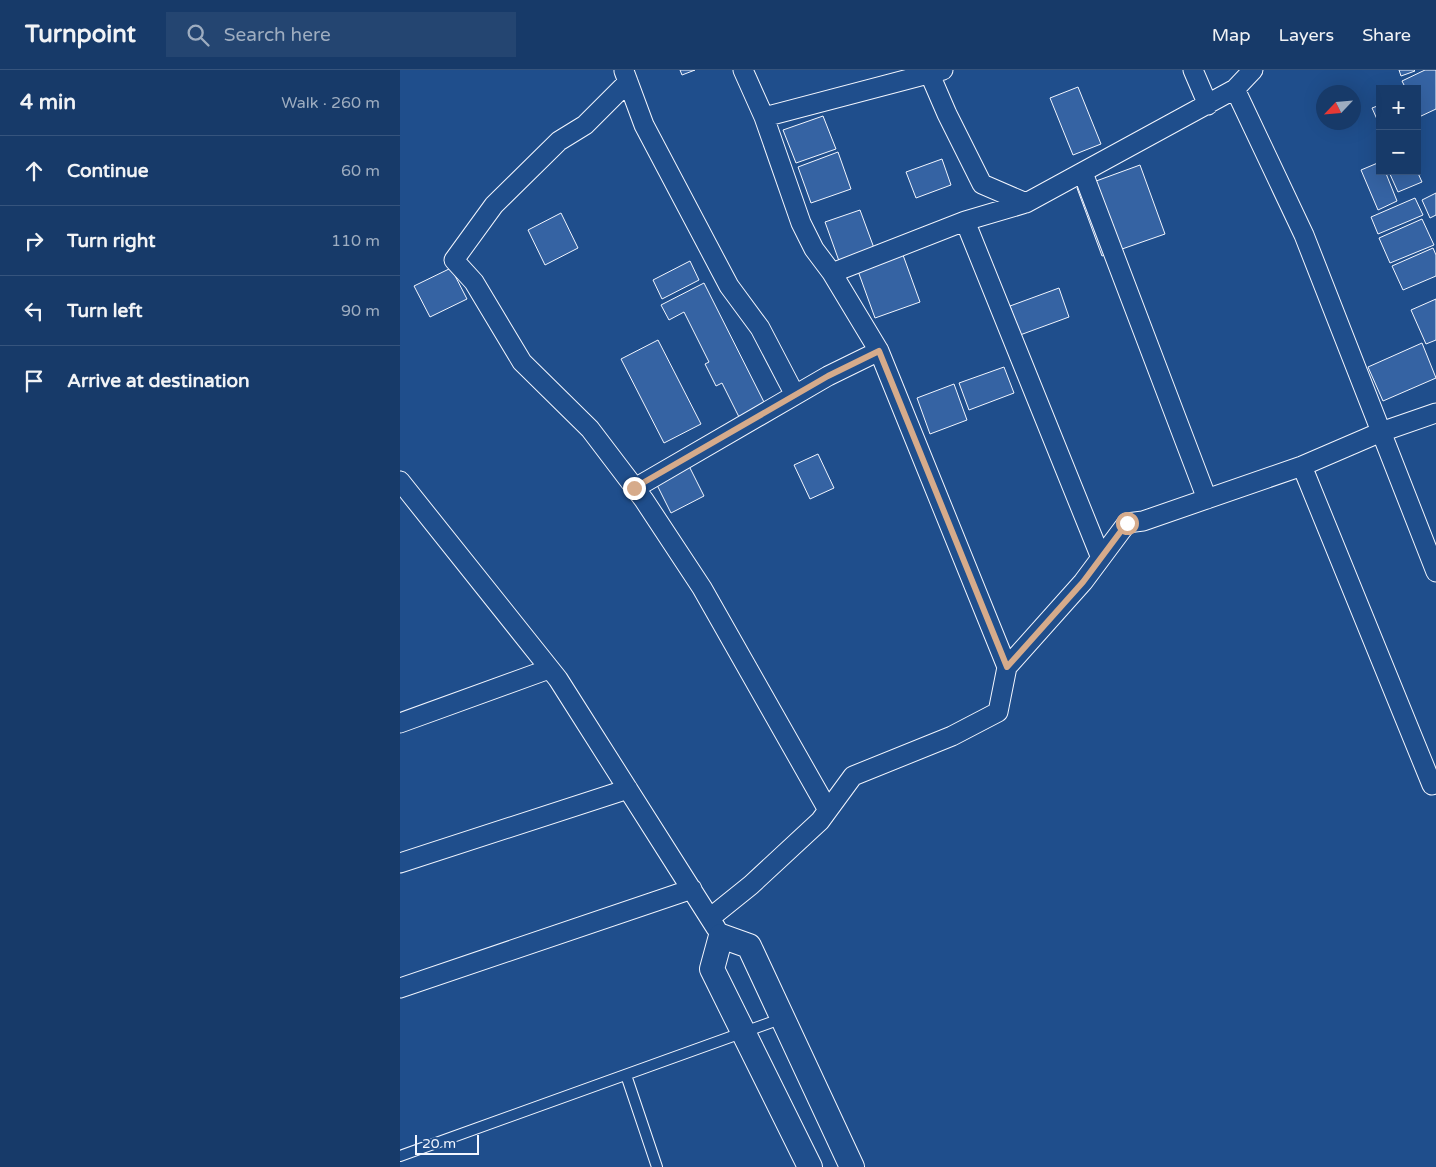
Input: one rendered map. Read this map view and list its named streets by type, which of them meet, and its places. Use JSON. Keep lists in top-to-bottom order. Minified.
{"scale_bar":"20 m","north":"bottom left","page":{"header":"Turnpoint","search":"Search here","nav":["Map","Layers","Share"],"heading":["4 min","Walk · 260 m"],"map_buttons":["+","−"],"list":[["Continue","60 m"],["Turn right","110 m"],["Turn left","90 m"],"Arrive at destination"],"scale":"20 m"}}
